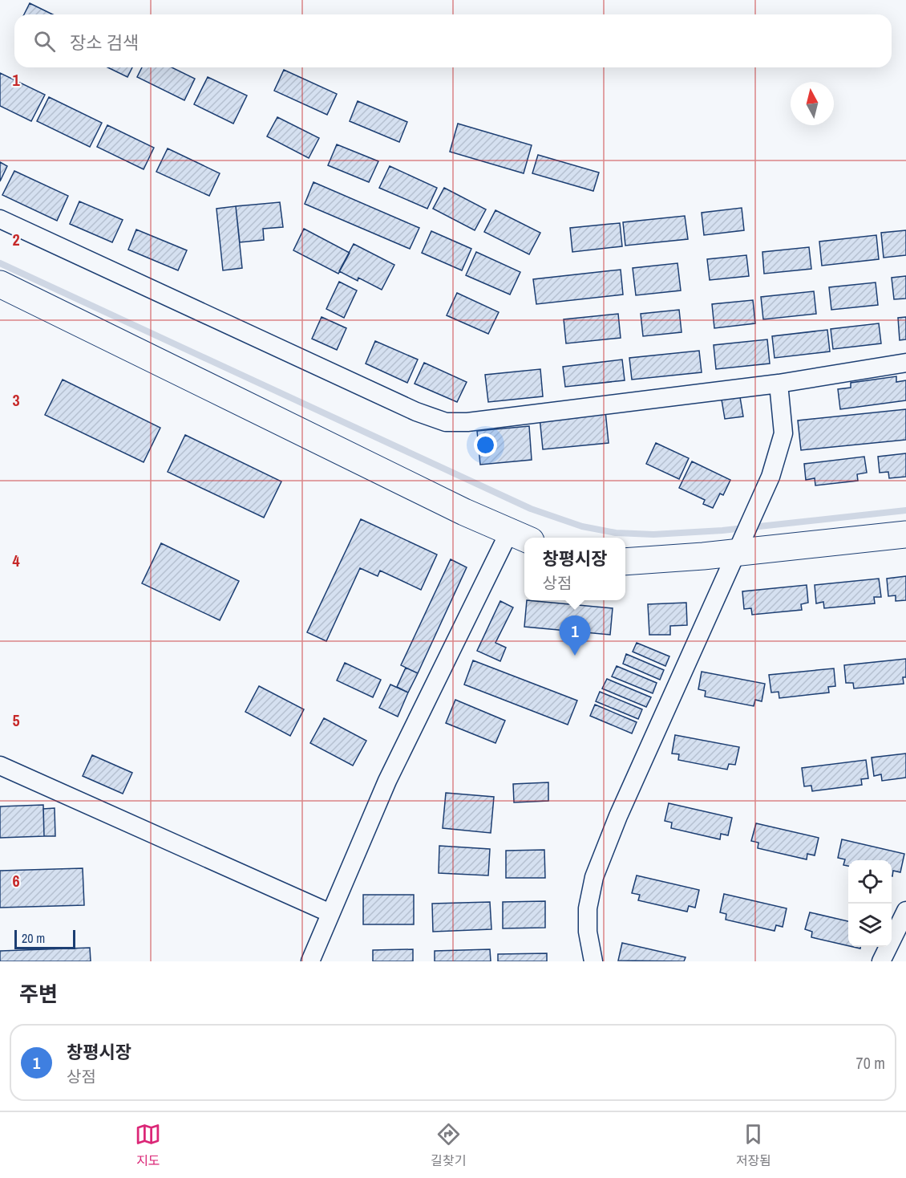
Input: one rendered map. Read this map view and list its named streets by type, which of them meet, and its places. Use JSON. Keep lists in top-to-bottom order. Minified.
{"scale_bar":"20 m","north":"top","page":{"search":"장소 검색","popup":["창평시장","상점"],"pins":"1","scale":"20 m","heading":"주변","list":[{"mark":"1","name":"창평시장","note":"상점","value":"70 m"}],"nav":["지도","길찾기","저장됨"]},"grid":{"rows":["1","2","3","4","5","6"]}}
